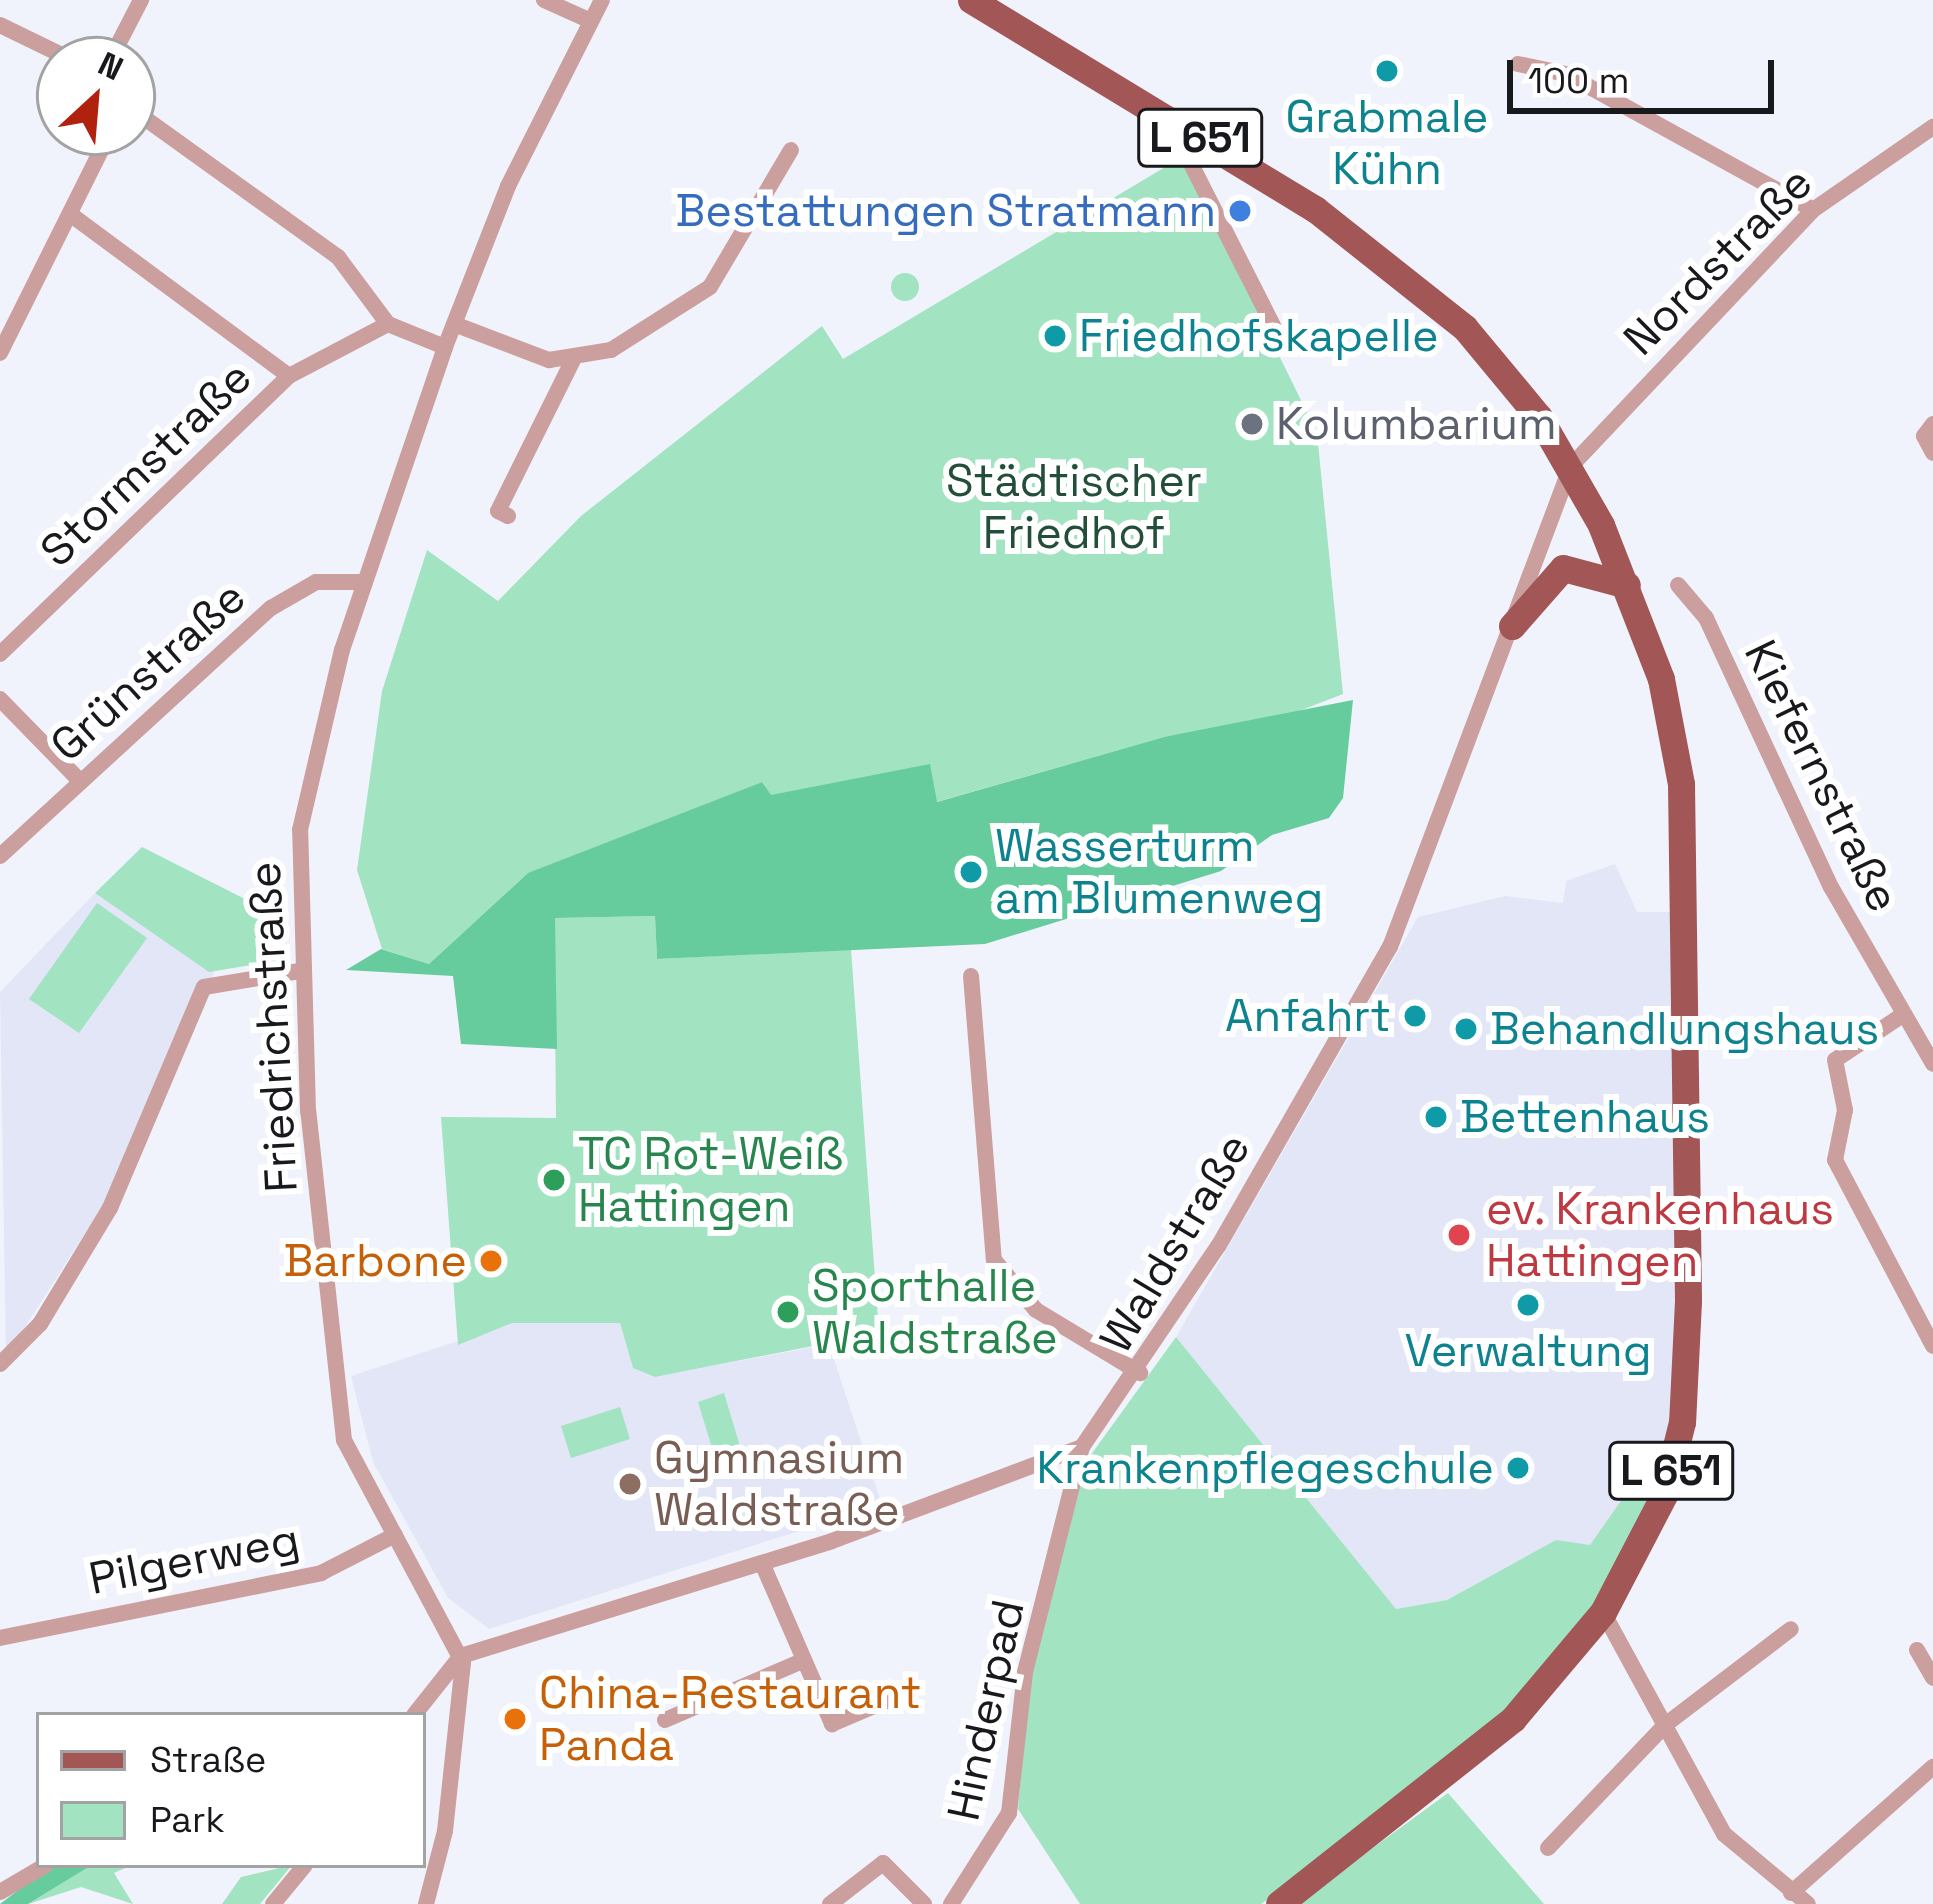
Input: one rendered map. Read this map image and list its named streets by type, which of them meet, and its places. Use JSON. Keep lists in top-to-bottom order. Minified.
{"streets":{"main road":["L 651"],"street":["Nordstraße","Stormstraße","Grünstraße","Kiefernstraße","Friedrichstraße","Waldstraße","Pilgerweg","Hinderpad"]},"crossings":[["L 651","Nordstraße"],["L 651","Waldstraße"],["Nordstraße","Waldstraße"],["Grünstraße","Friedrichstraße"],["Friedrichstraße","Pilgerweg"],["Waldstraße","Hinderpad"]],"parks":["Städtischer Friedhof"],"places":["Grabmale Kühn","Bestattungen Stratmann","Friedhofskapelle","Kolumbarium","Wasserturm am Blumenweg","Anfahrt","Behandlungshaus","Bettenhaus","TC Rot-Weiß Hattingen","ev. Krankenhaus Hattingen","Barbone","Verwaltung","Sporthalle Waldstraße","Krankenpflegeschule","Gymnasium Waldstraße","China-Restaurant Panda"],"legend":["Straße","Park"],"scale_bar":"100 m","north":"top right"}
